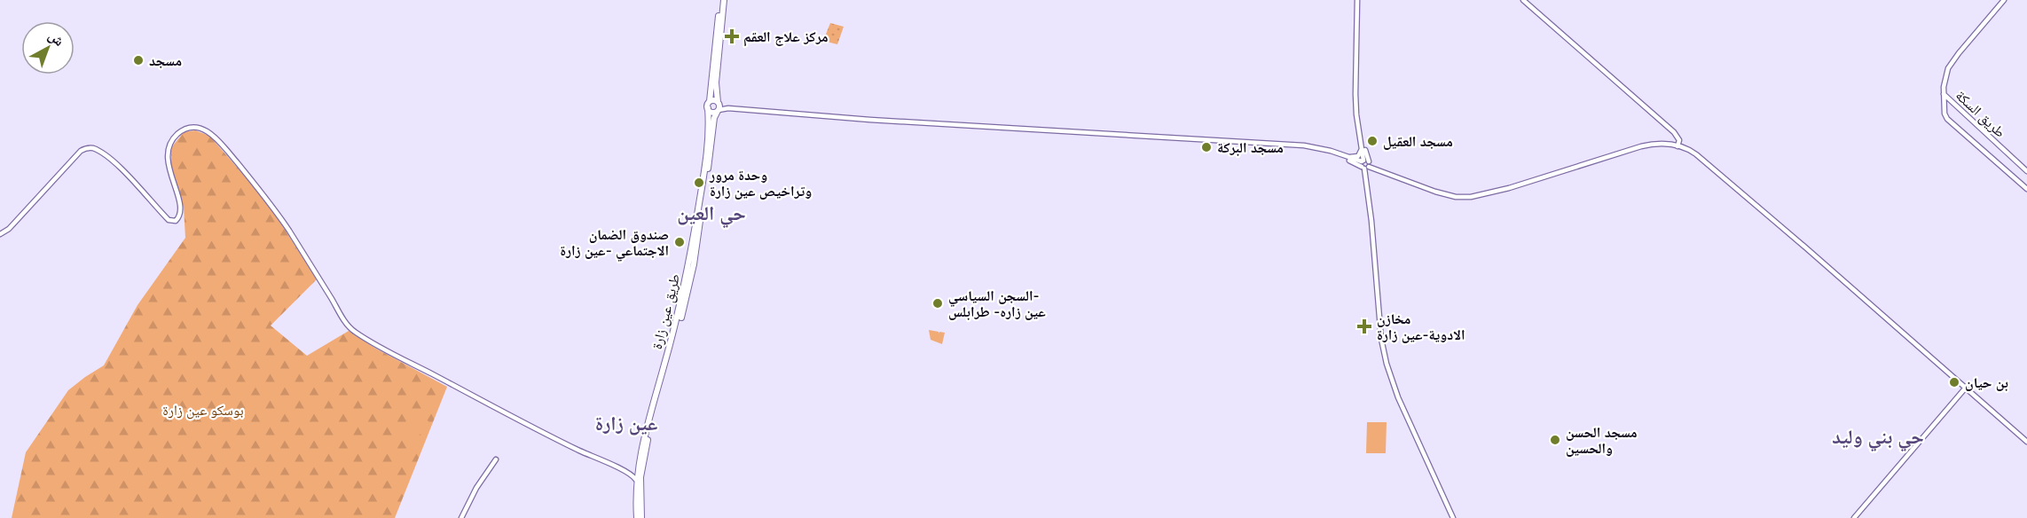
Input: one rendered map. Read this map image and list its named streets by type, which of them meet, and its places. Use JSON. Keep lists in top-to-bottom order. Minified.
{"streets":{"main road":["طريق السكة","طريق عين زارة"]},"districts":["حي العين","عين زارة","حي بني وليد"],"parks":["بوسكو عين زارة"],"places":{"health":["مركز علاج العقم","مخازن الادوية-عين زارة"],"other":["مسجد","مسجد العقيل","مسجد البركة","وحدة مرور وتراخيص عين زارة","صندوق الضمان الاجتماعي -عين زارة","السجن السياسي- عين زاره- طرابلس","بن حيان","مسجد الحسن والحسين"]},"north":"top right"}
